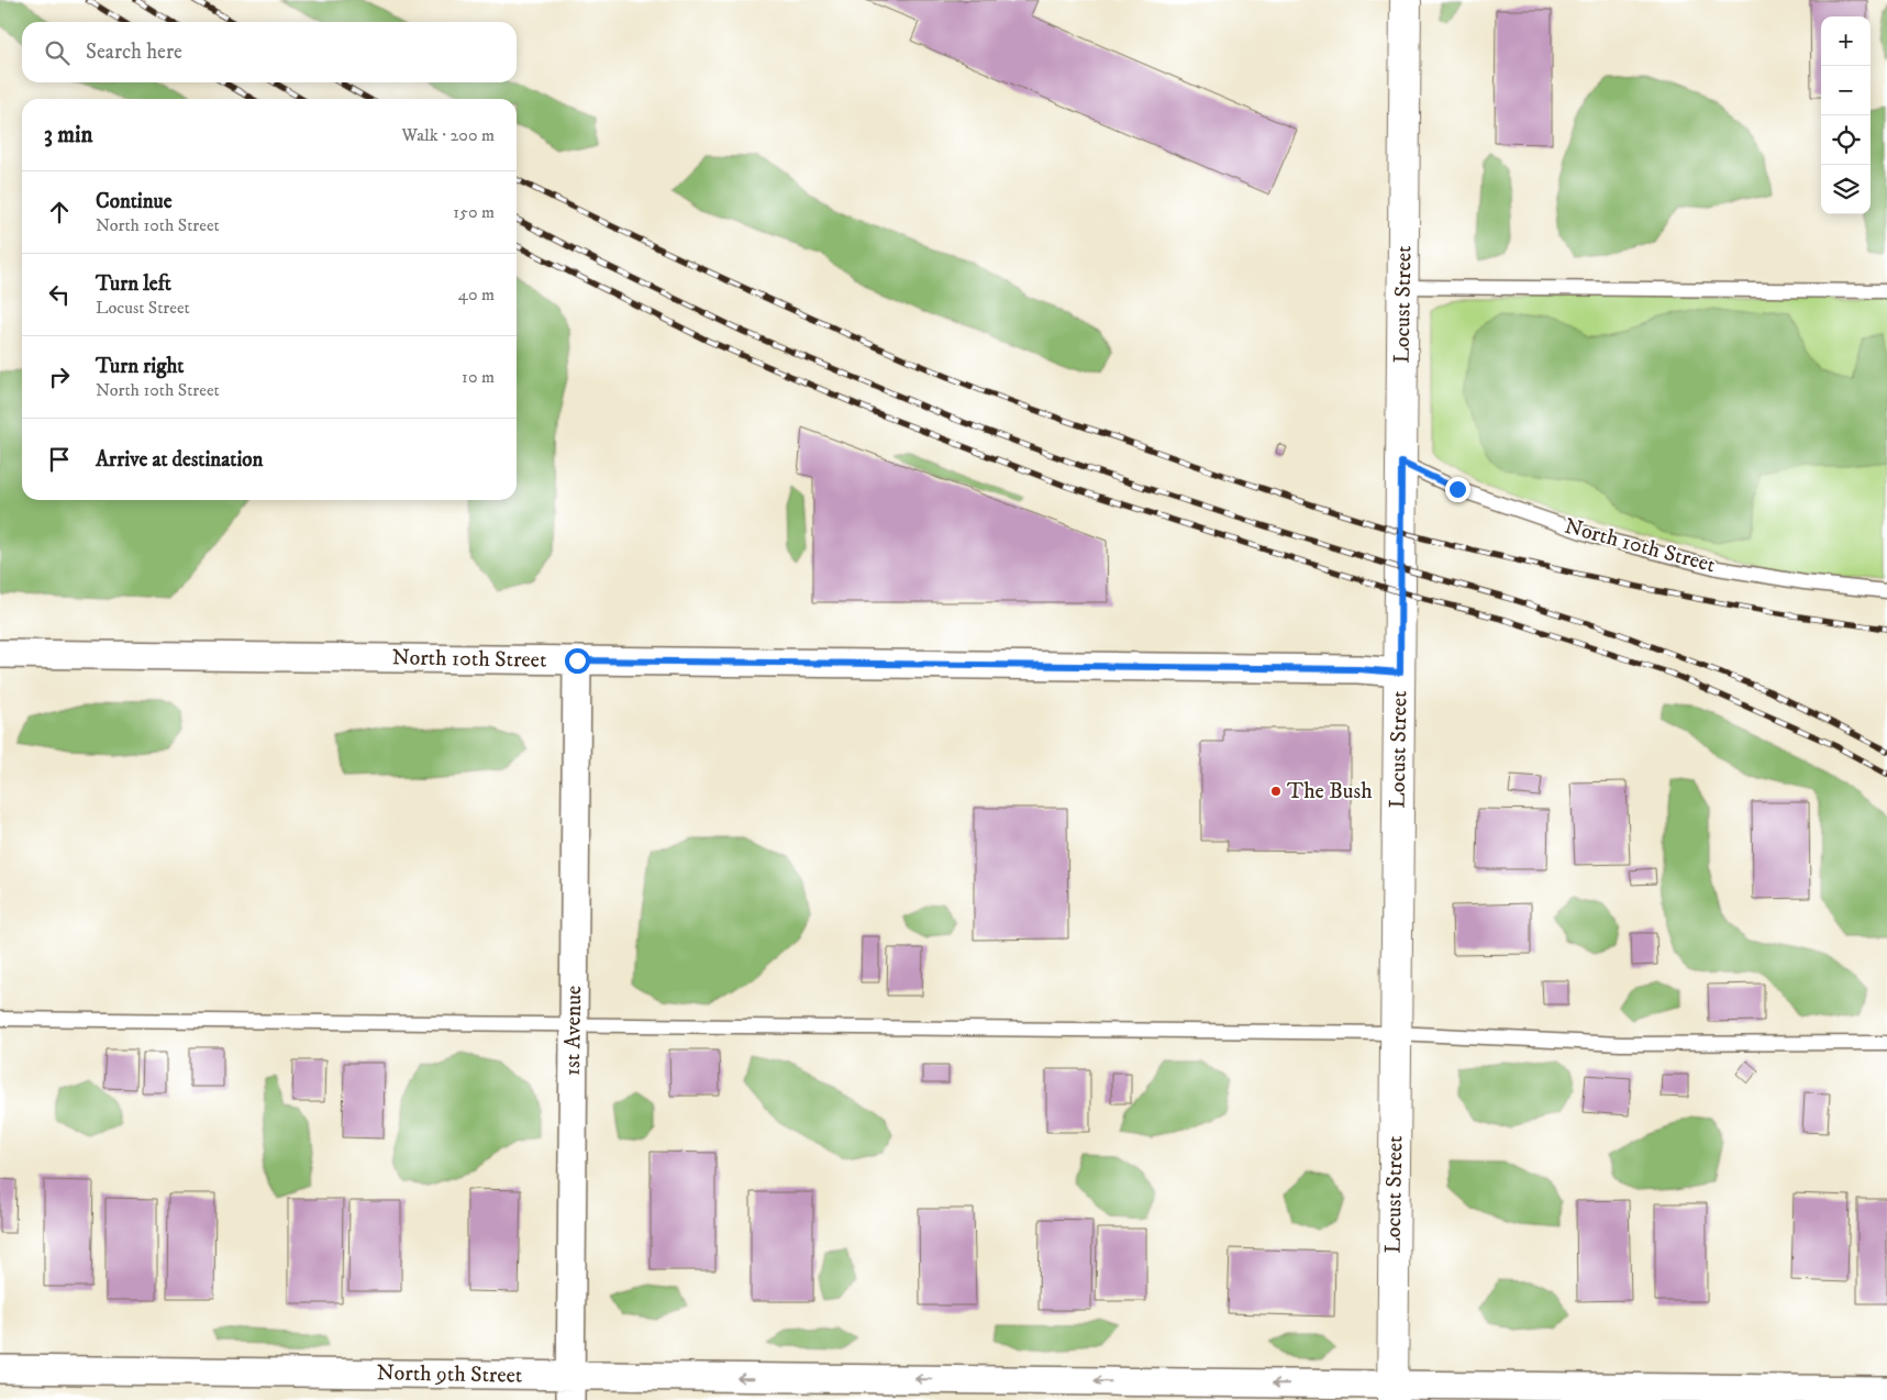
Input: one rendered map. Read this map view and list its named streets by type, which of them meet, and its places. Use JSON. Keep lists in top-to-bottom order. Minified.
{"streets":{"street":["Locust Street","North 10th Street","1st Avenue","North 9th Street"]},"crossings":[["Locust Street","North 10th Street"],["Locust Street","North 9th Street"],["North 10th Street","1st Avenue"],["1st Avenue","North 9th Street"]],"one_way":["North 9th Street"],"places":["The Bush"],"page":{"map_buttons":["+","−"],"search":"Search here","heading":["3 min","Walk · 200 m"],"list":[["Continue","North 10th Street","150 m"],["Turn left","Locust Street","40 m"],["Turn right","North 10th Street","10 m"],"Arrive at destination"]}}
